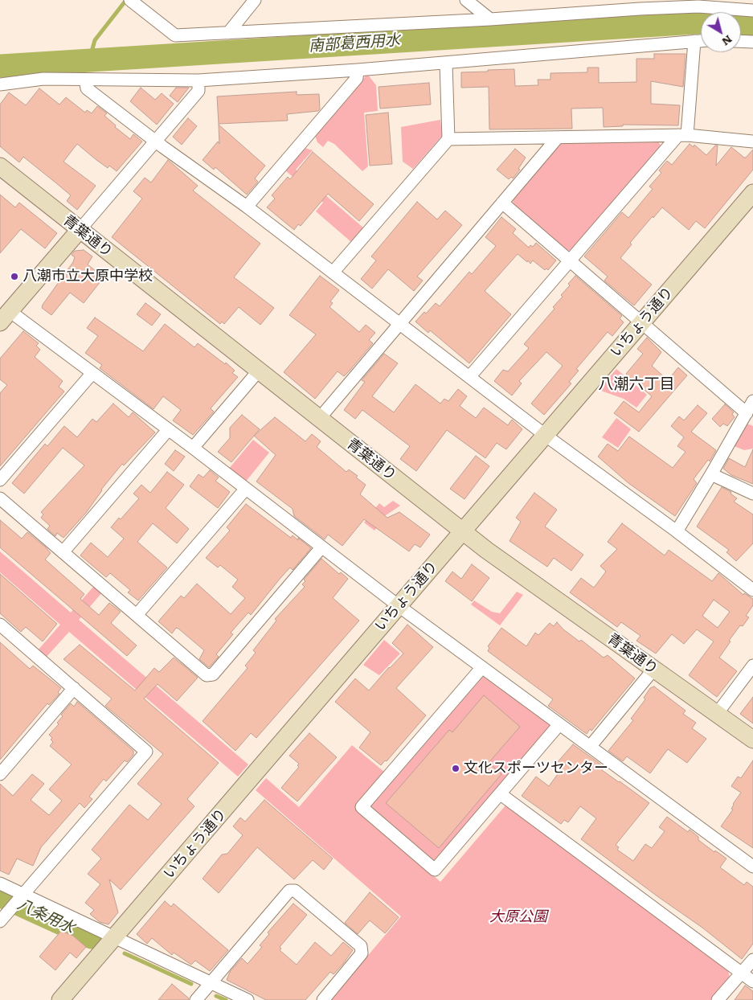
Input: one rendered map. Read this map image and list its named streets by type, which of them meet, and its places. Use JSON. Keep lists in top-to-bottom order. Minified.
{"streets":{"street":["青葉通り","いちょう通り"]},"crossings":[["青葉通り","いちょう通り"]],"districts":["八潮六丁目"],"water":["南部葛西用水","八条用水"],"parks":["大原公園"],"places":["八潮市立大原中学校","文化スポーツセンター"],"north":"bottom right"}
